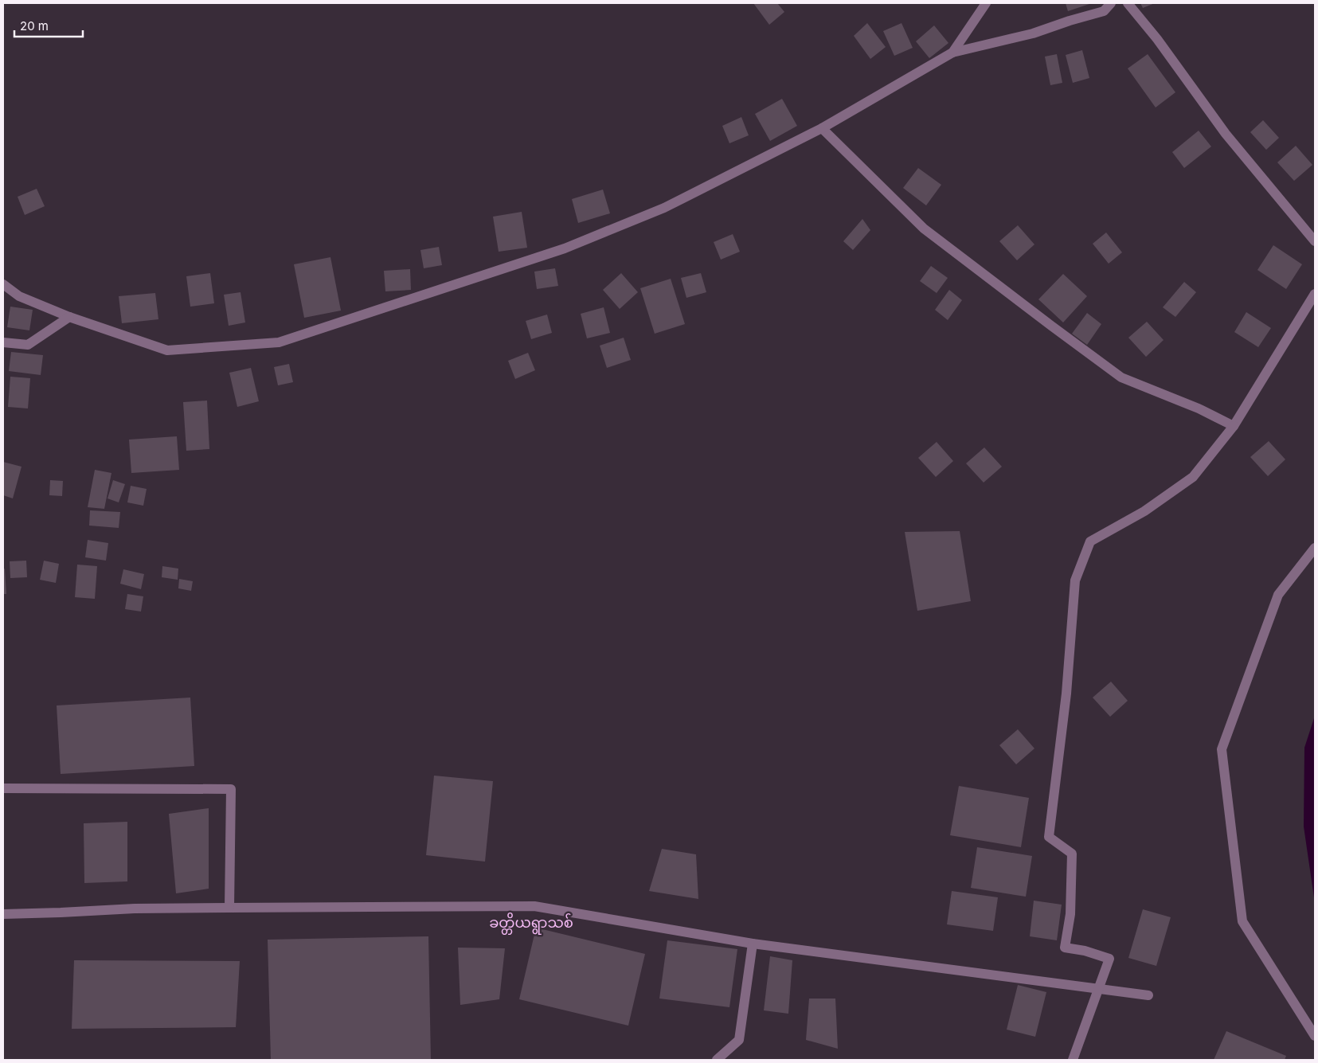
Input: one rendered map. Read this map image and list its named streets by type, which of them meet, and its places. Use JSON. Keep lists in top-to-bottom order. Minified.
{"districts":["ခတ္တိယရွာသစ်"],"scale_bar":"20 m"}
